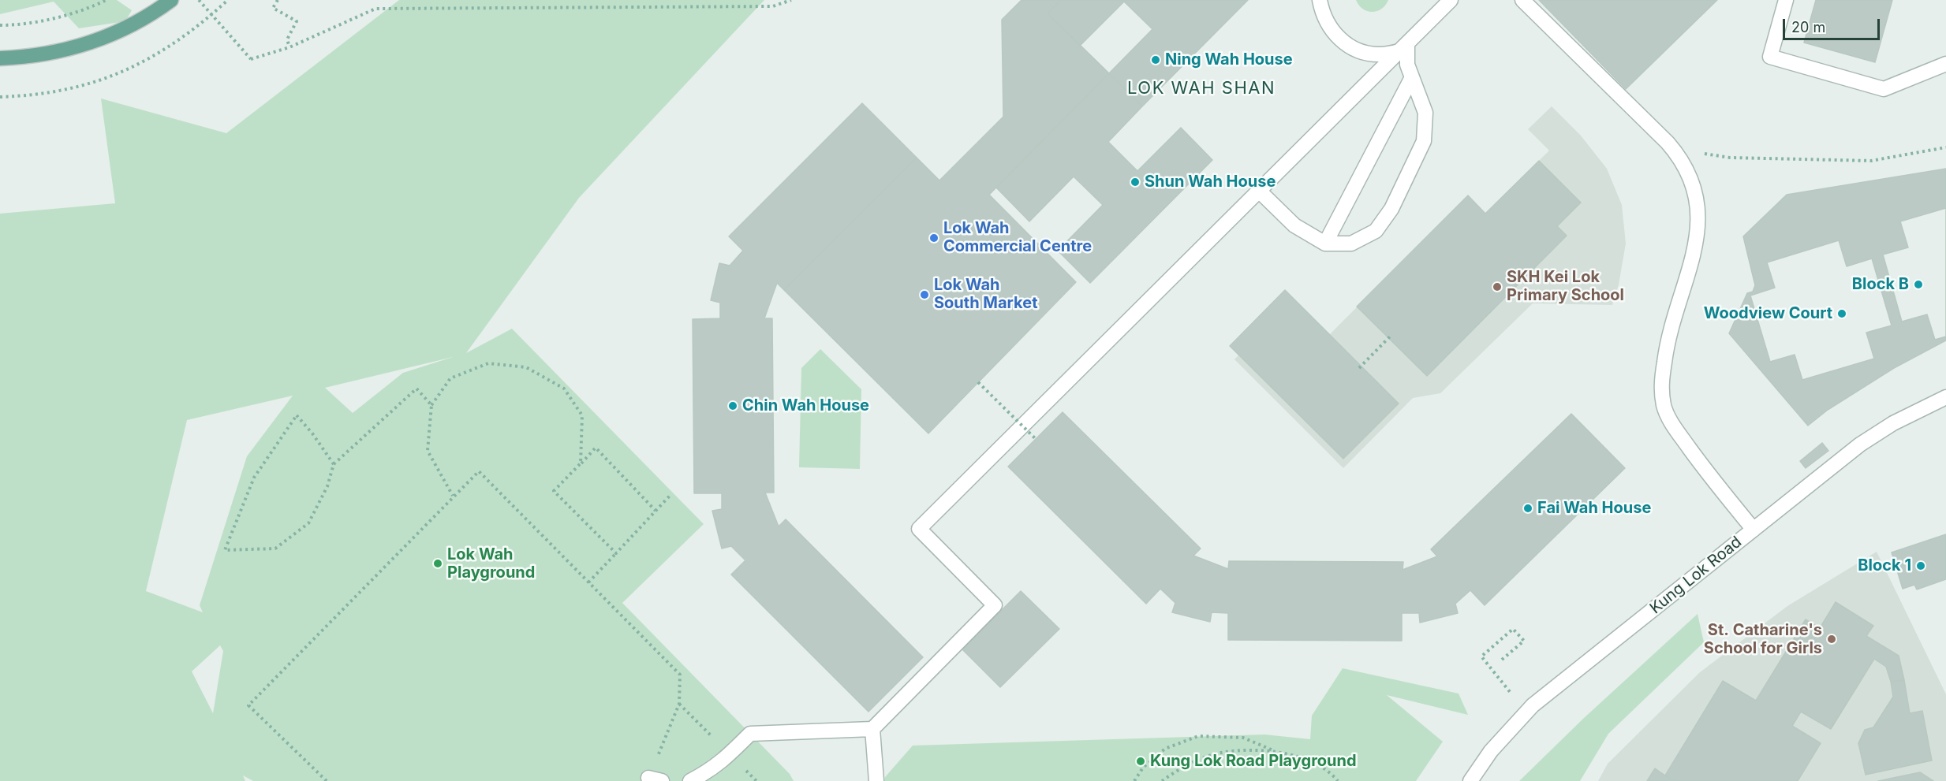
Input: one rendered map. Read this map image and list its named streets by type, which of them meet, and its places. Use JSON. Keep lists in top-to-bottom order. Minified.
{"streets":{"street":["Kung Lok Road"]},"districts":["LOK WAH SHAN"],"places":["Ning Wah House","Shun Wah House","Lok Wah Commercial Centre","Block B","SKH Kei Lok Primary School","Lok Wah South Market","Woodview Court","Chin Wah House","Fai Wah House","Lok Wah Playground","Block 1","St. Catharine's School for Girls","Kung Lok Road Playground"],"scale_bar":"20 m"}
